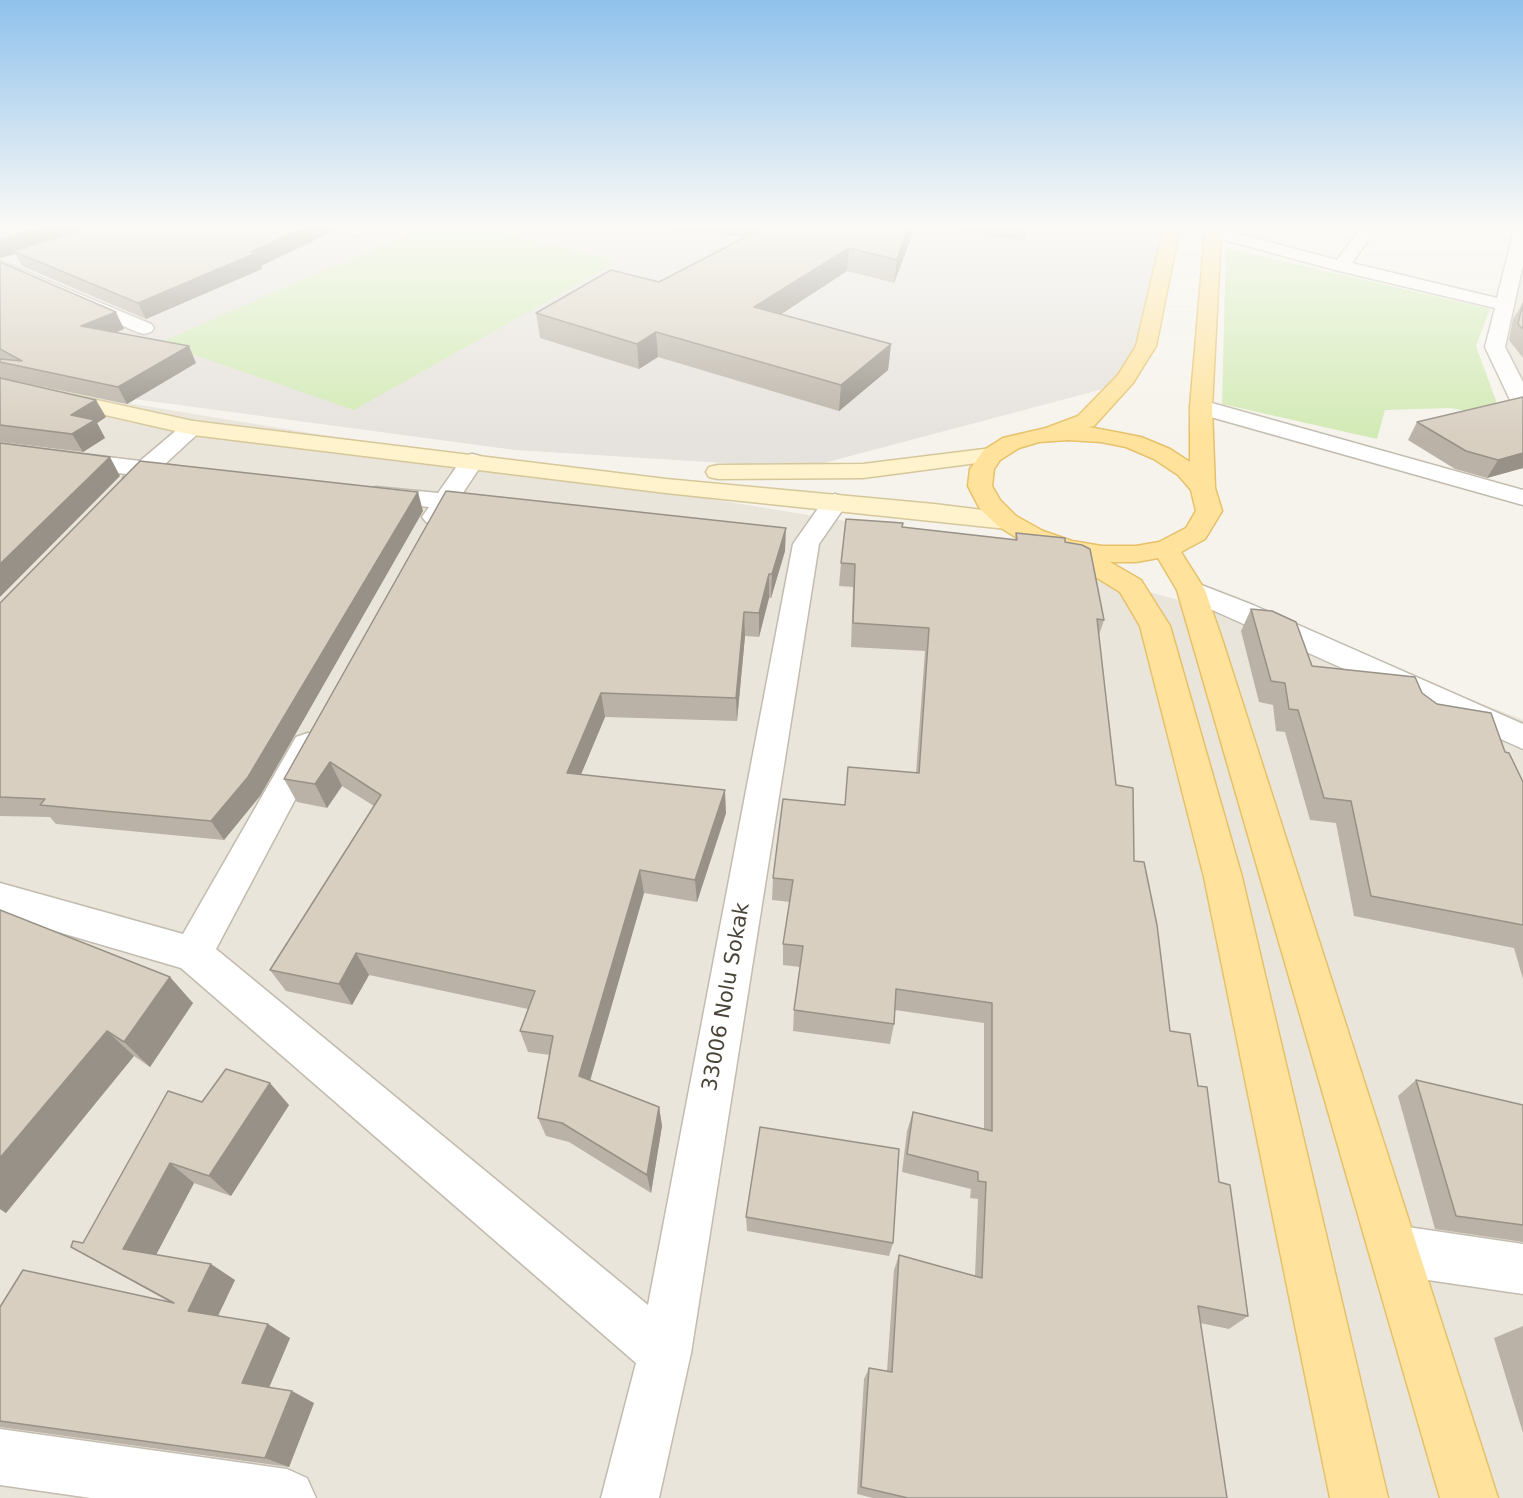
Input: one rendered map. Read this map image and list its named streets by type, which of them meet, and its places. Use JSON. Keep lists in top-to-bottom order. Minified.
{"streets":{"street":["33006 Nolu Sokak"]}}
